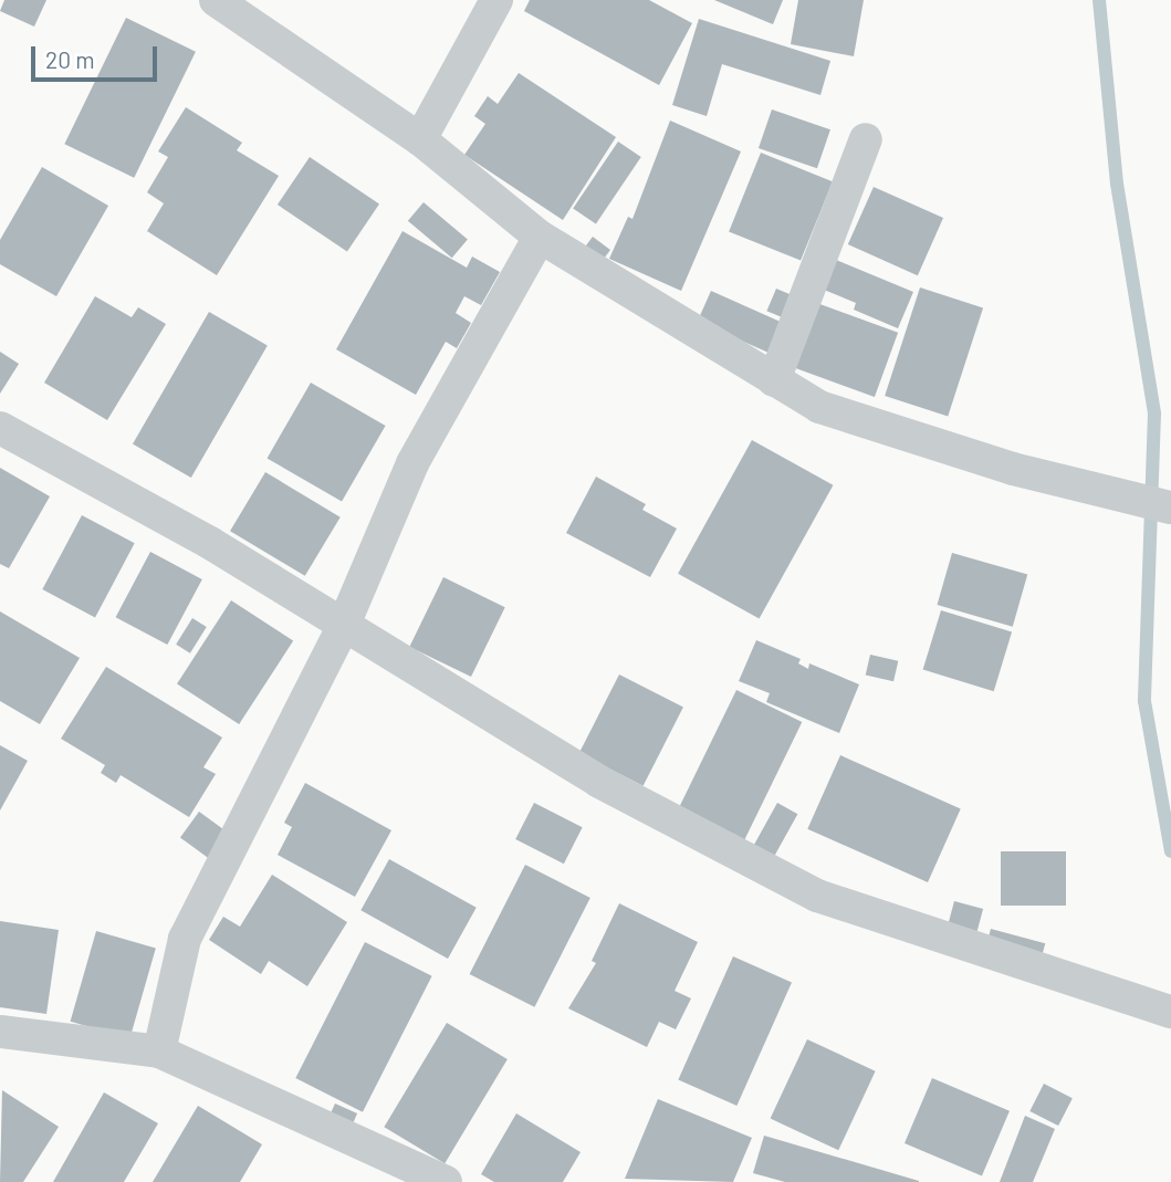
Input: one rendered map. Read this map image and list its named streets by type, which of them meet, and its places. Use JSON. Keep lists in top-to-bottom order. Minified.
{"scale_bar":"20 m"}
